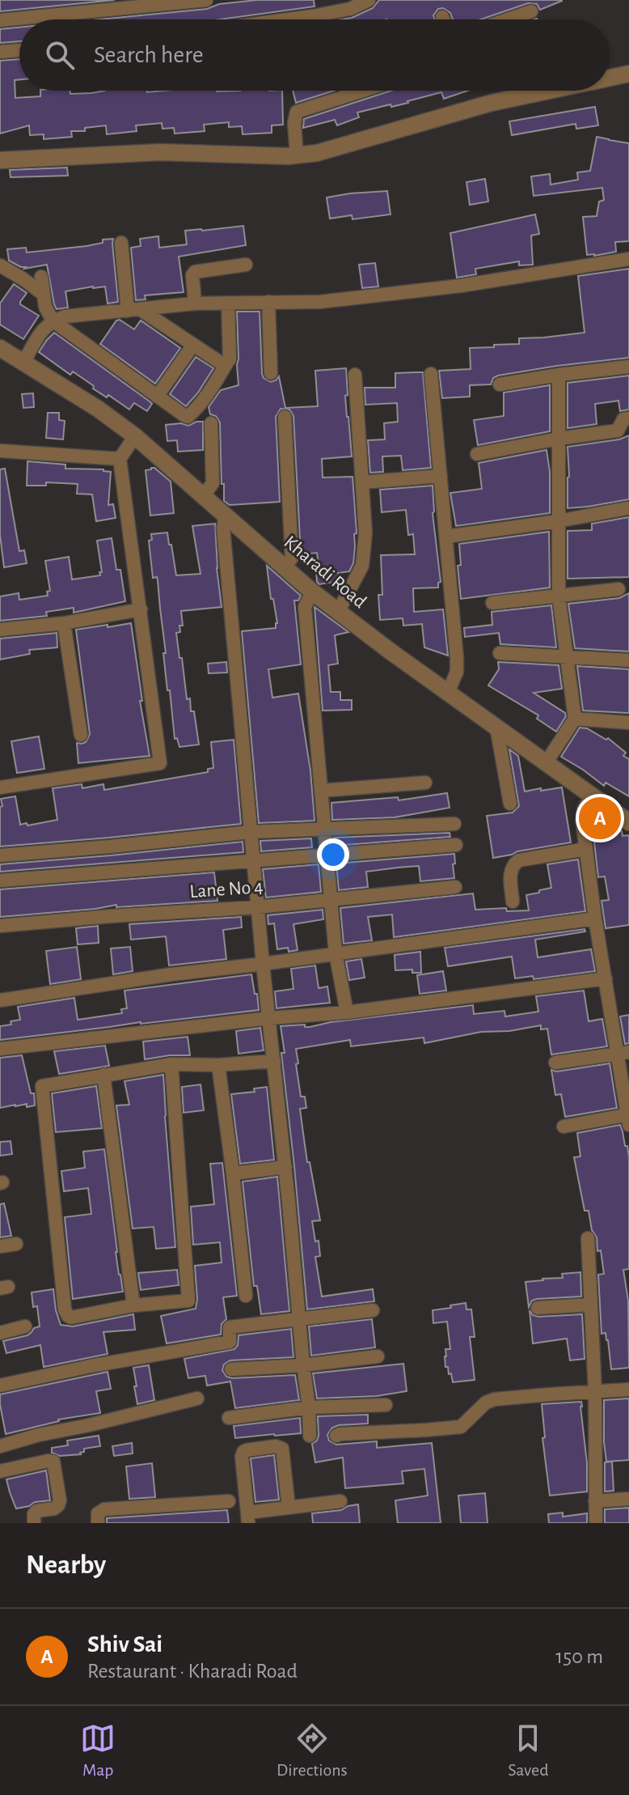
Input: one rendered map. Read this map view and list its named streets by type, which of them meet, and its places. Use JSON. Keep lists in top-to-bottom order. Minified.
{"streets":{"street":["Kharadi Road","Lane No 4"]},"page":{"search":"Search here","pins":"A","heading":"Nearby","list":[{"mark":"A","name":"Shiv Sai","note":"Restaurant · Kharadi Road","value":"150 m"}],"nav":["Map","Directions","Saved"]}}
